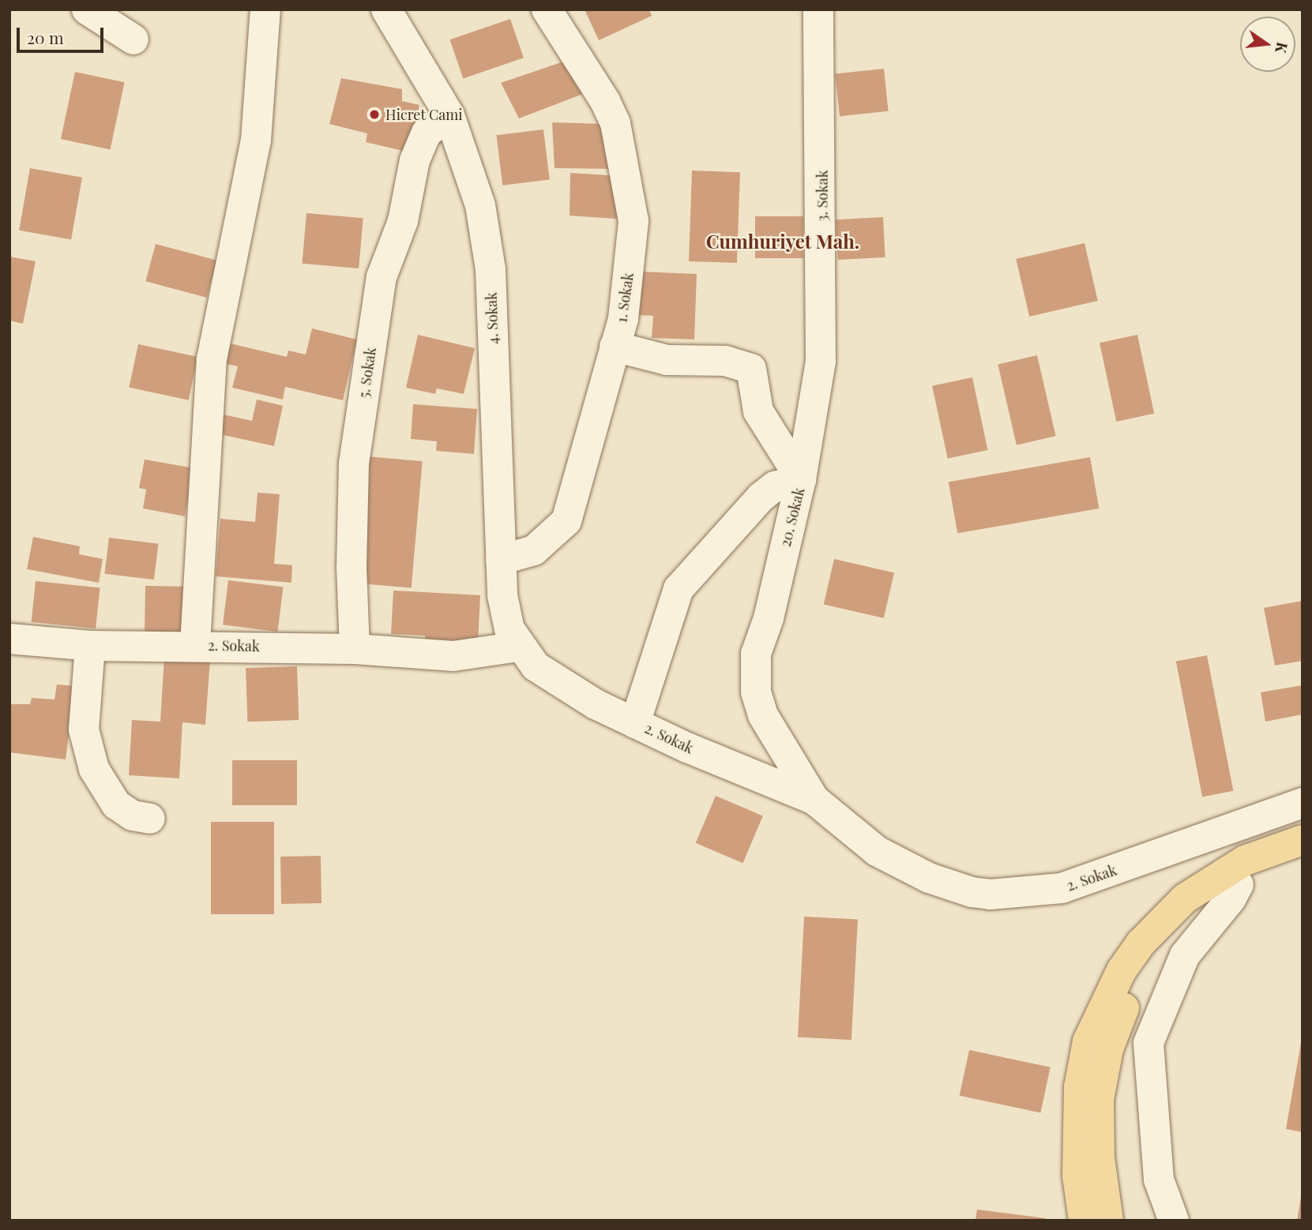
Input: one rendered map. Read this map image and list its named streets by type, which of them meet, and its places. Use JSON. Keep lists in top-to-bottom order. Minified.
{"streets":{"street":["3. Sokak","1. Sokak","4. Sokak","5. Sokak","20. Sokak","2. Sokak"]},"crossings":[["3. Sokak","20. Sokak"],["1. Sokak","4. Sokak"],["1. Sokak","20. Sokak"],["4. Sokak","5. Sokak"],["4. Sokak","2. Sokak"],["5. Sokak","2. Sokak"],["20. Sokak","2. Sokak"]],"districts":["Cumhuriyet Mah."],"places":["Hicret Cami"],"scale_bar":"20 m","north":"right"}
